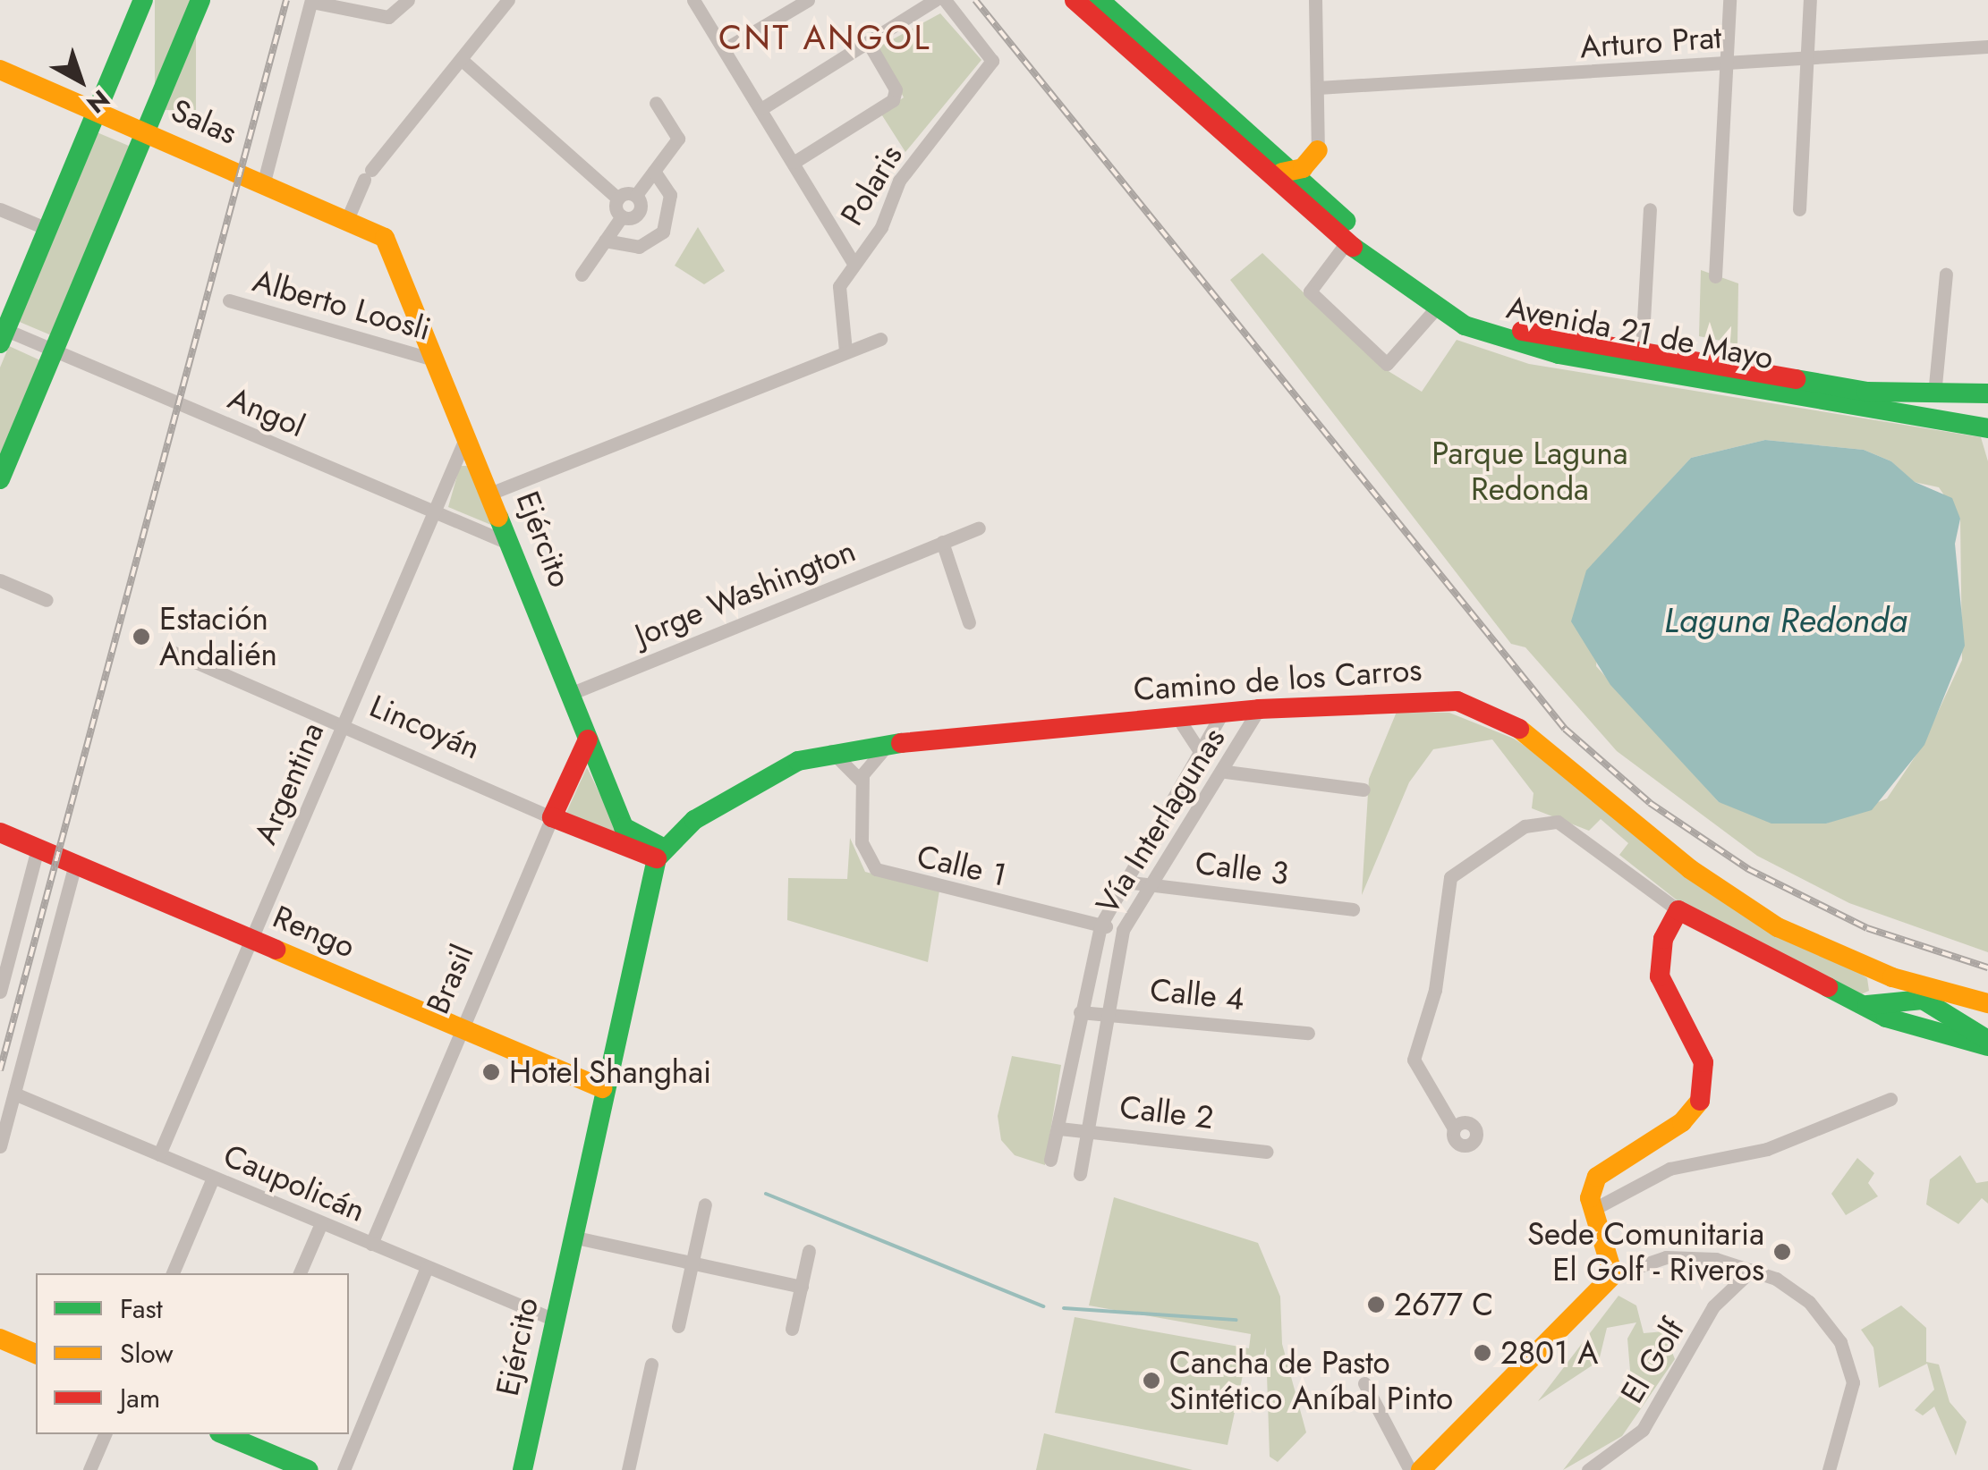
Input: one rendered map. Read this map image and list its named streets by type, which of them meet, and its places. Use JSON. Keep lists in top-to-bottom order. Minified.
{"streets":{"main road":["Salas","Avenida 21 de Mayo","Ejército","Camino de los Carros","Lincoyán","Rengo","Brasil"],"street":["Arturo Prat","Polaris","Alberto Loosli","Angol","Jorge Washington","Argentina","Vía Interlagunas","Calle 1","Calle 3","Calle 4","Calle 2","Caupolicán","El Golf"]},"crossings":[["Salas","Ejército"],["Alberto Loosli","Ejército"],["Angol","Ejército"],["Angol","Argentina"],["Ejército","Jorge Washington"],["Ejército","Camino de los Carros"],["Ejército","Lincoyán"],["Ejército","Argentina"],["Ejército","Rengo"],["Ejército","Brasil"],["Ejército","Caupolicán"],["Camino de los Carros","Lincoyán"],["Camino de los Carros","Vía Interlagunas"],["Camino de los Carros","Calle 1"],["Lincoyán","Argentina"],["Lincoyán","Brasil"],["Argentina","Rengo"],["Argentina","Caupolicán"],["Vía Interlagunas","Calle 1"],["Vía Interlagunas","Calle 3"],["Vía Interlagunas","Calle 4"],["Vía Interlagunas","Calle 2"],["Rengo","Brasil"],["Brasil","Caupolicán"]],"districts":["CNT ANGOL"],"water":["Laguna Redonda"],"parks":["Parque Laguna Redonda"],"places":["Estación Andalién","Hotel Shanghai","Sede Comunitaria El Golf - Riveros","2677 C","2801 A","Cancha de Pasto Sintético Aníbal Pinto"],"legend":["Fast","Slow","Jam"],"north":"bottom right"}
